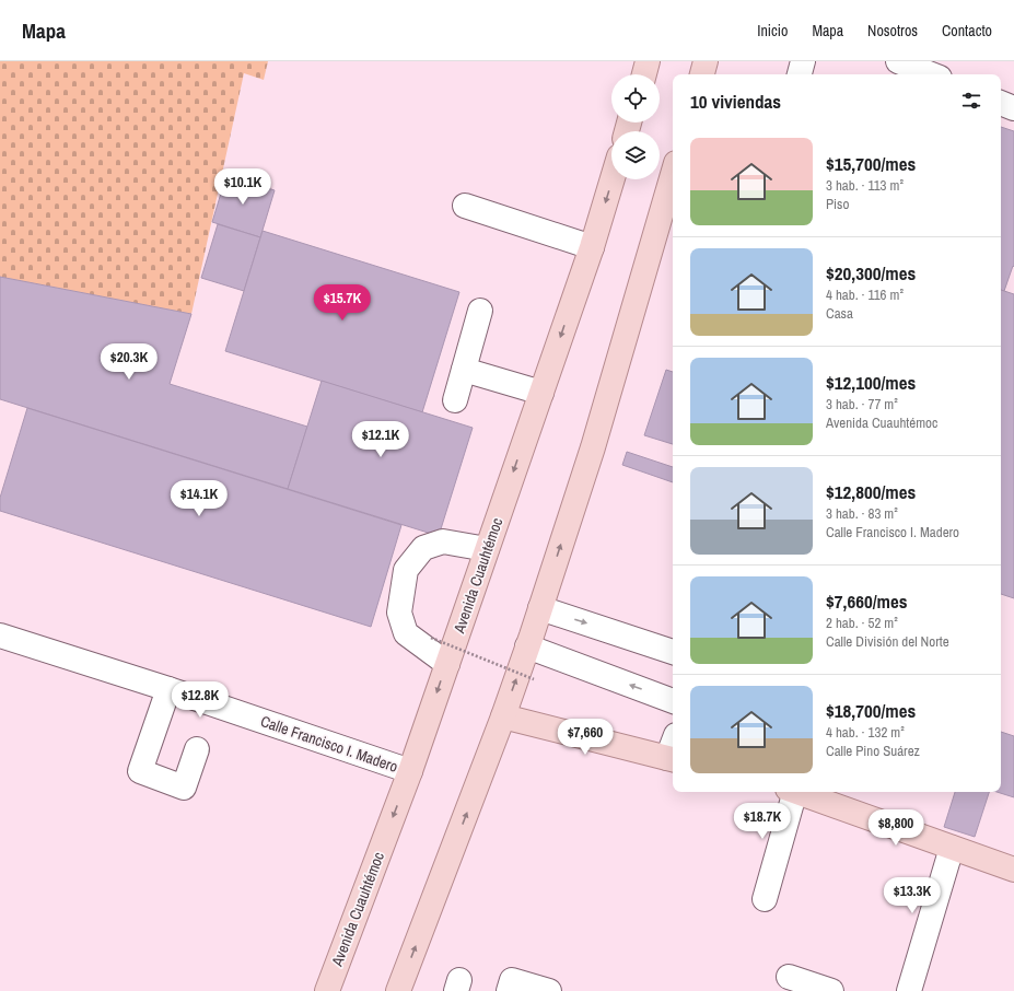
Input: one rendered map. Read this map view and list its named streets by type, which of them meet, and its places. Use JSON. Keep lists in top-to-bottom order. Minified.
{"streets":{"main road":["Avenida Cuauhtémoc"],"street":["Calle Francisco I. Madero"]},"crossings":[["Avenida Cuauhtémoc","Calle Francisco I. Madero"]],"page":{"header":"Mapa","nav":["Inicio","Mapa","Nosotros","Contacto"],"heading":"10 viviendas","list":[{"name":"$15,700/mes","note":"3 hab. · 113 m² · Piso"},{"name":"$20,300/mes","note":"4 hab. · 116 m² · Casa"},{"name":"$12,100/mes","note":"3 hab. · 77 m² · Avenida Cuauhtémoc"},{"name":"$12,800/mes","note":"3 hab. · 83 m² · Calle Francisco I. Madero"},{"name":"$7,660/mes","note":"2 hab. · 52 m² · Calle División del Norte"},{"name":"$18,700/mes","note":"4 hab. · 132 m² · Calle Pino Suárez"}],"price":["$10.1K","$15.7K","$20.3K","$12.1K","$14.1K","$12.8K","$7,660","$18.7K","$8,800","$13.3K"]}}
